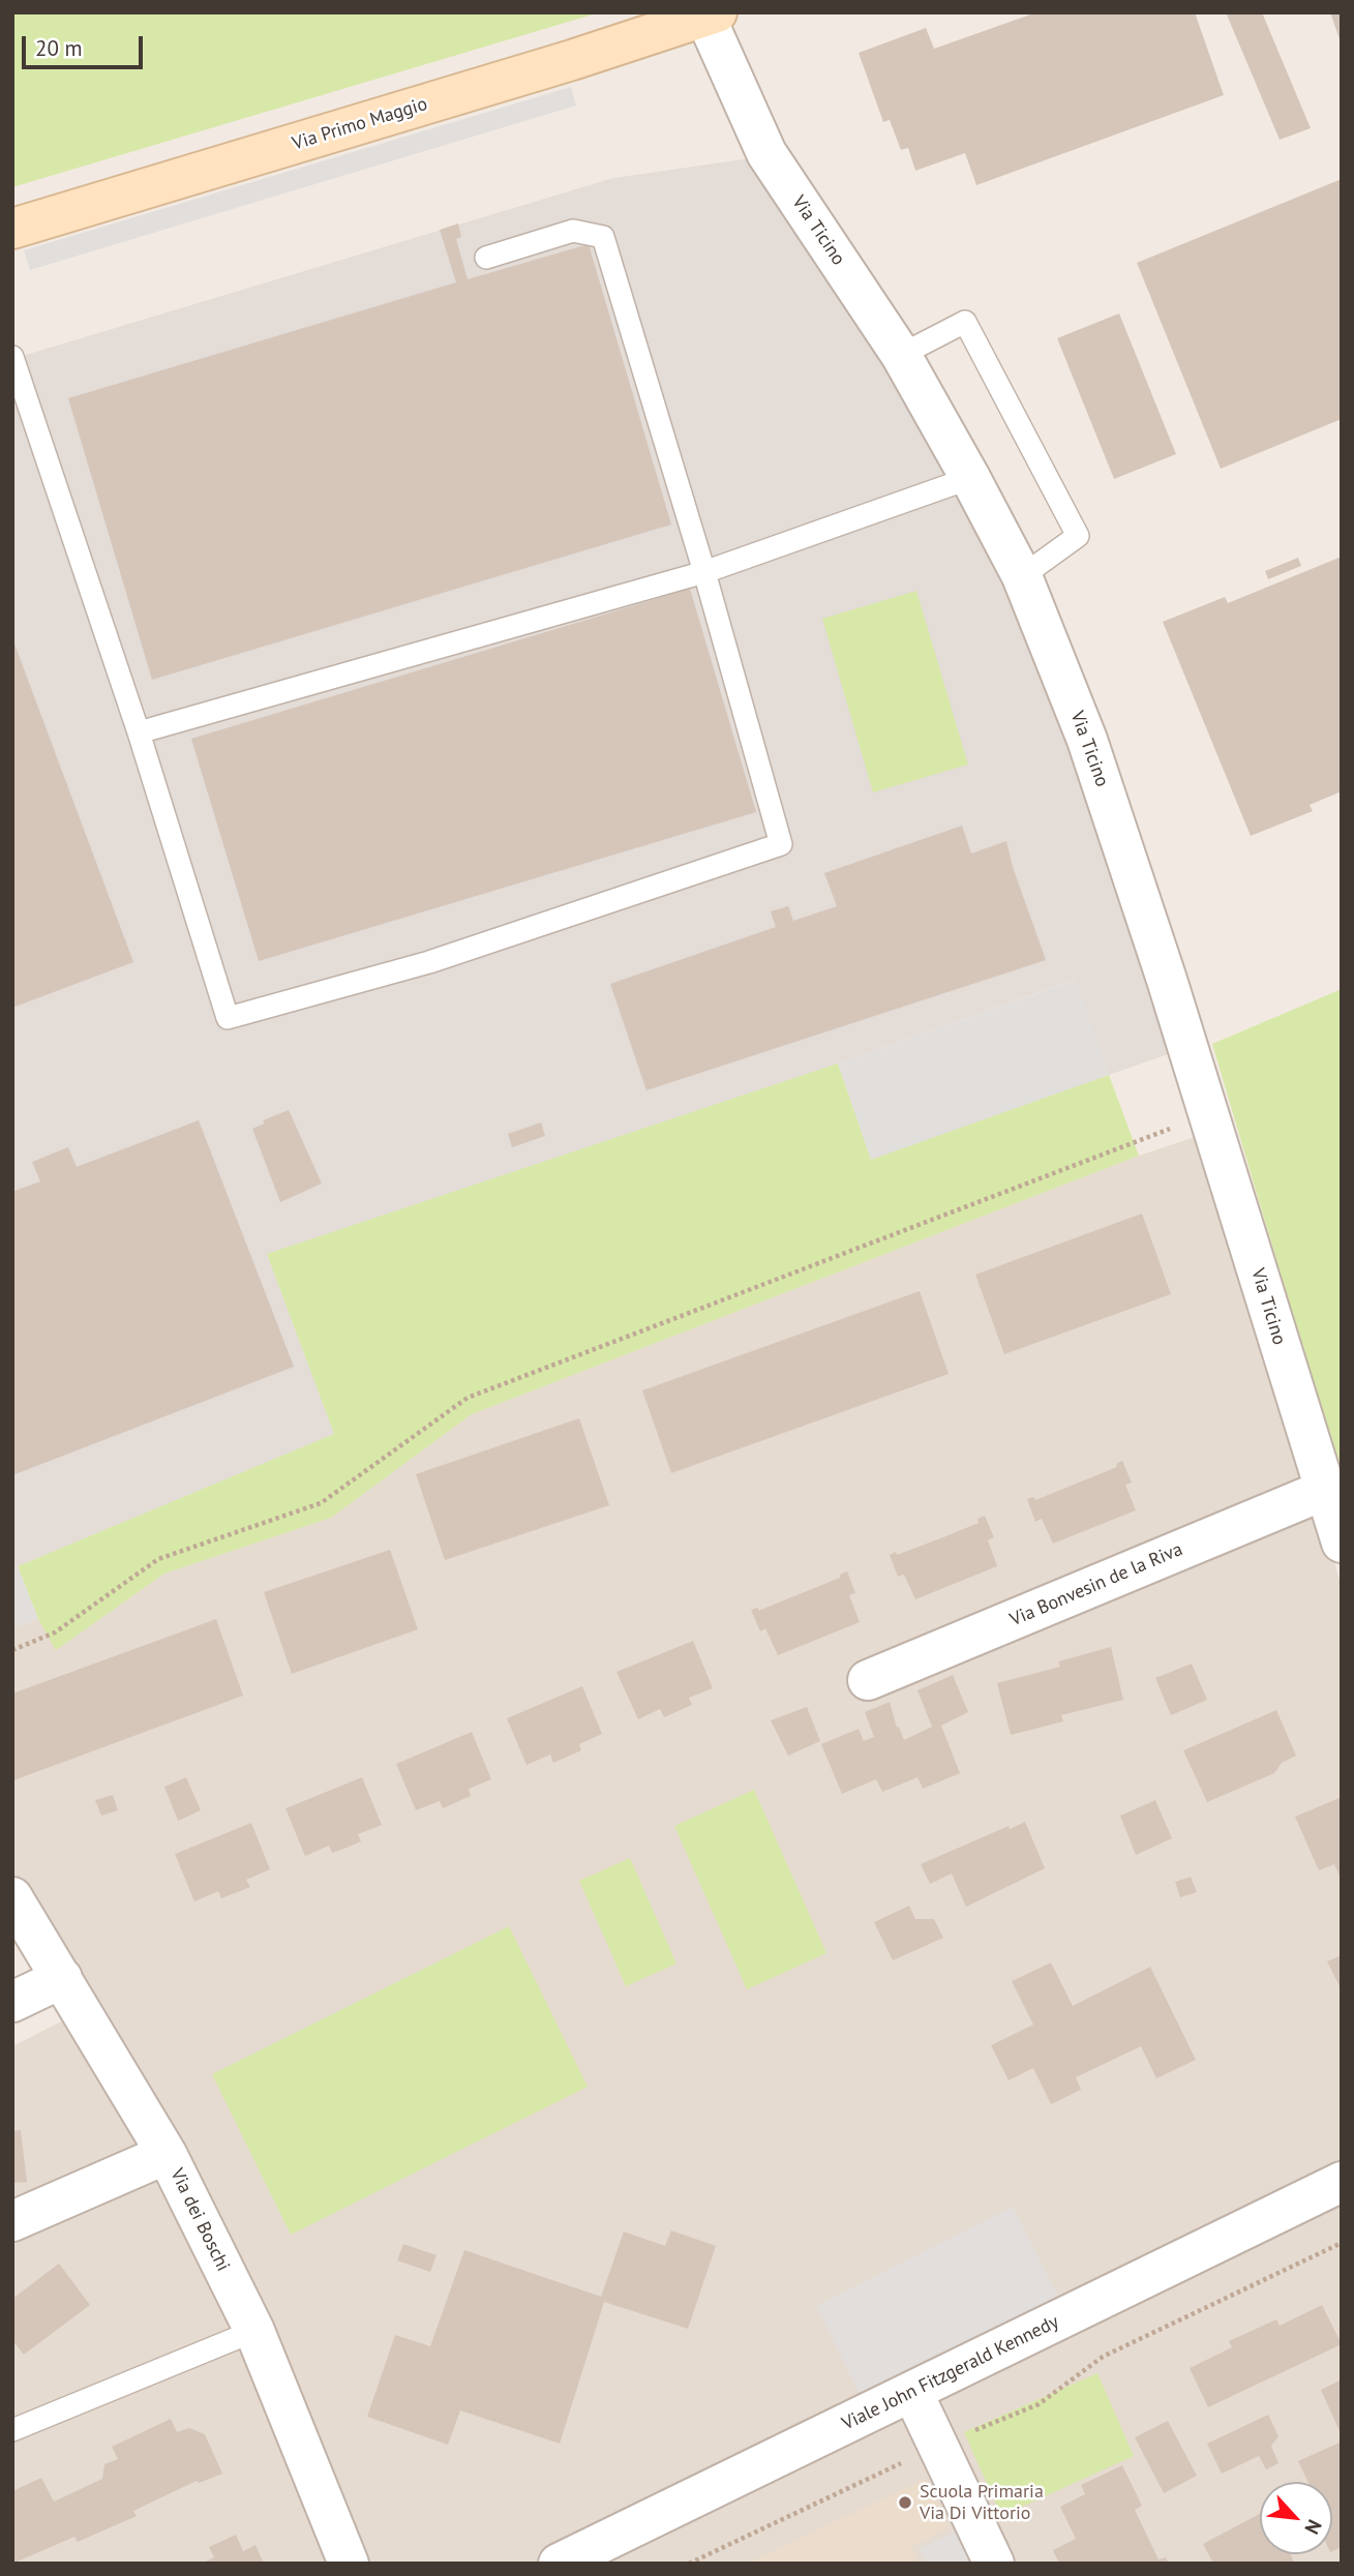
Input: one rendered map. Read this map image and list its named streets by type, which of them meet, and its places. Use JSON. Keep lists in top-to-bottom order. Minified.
{"streets":{"street":["Via Primo Maggio","Via Ticino","Via Bonvesin de la Riva","Via dei Boschi","Viale John Fitzgerald Kennedy"]},"crossings":[["Via Primo Maggio","Via Ticino"],["Via Ticino","Via Bonvesin de la Riva"]],"places":["Scuola Primaria Via Di Vittorio"],"scale_bar":"20 m","north":"bottom right"}
